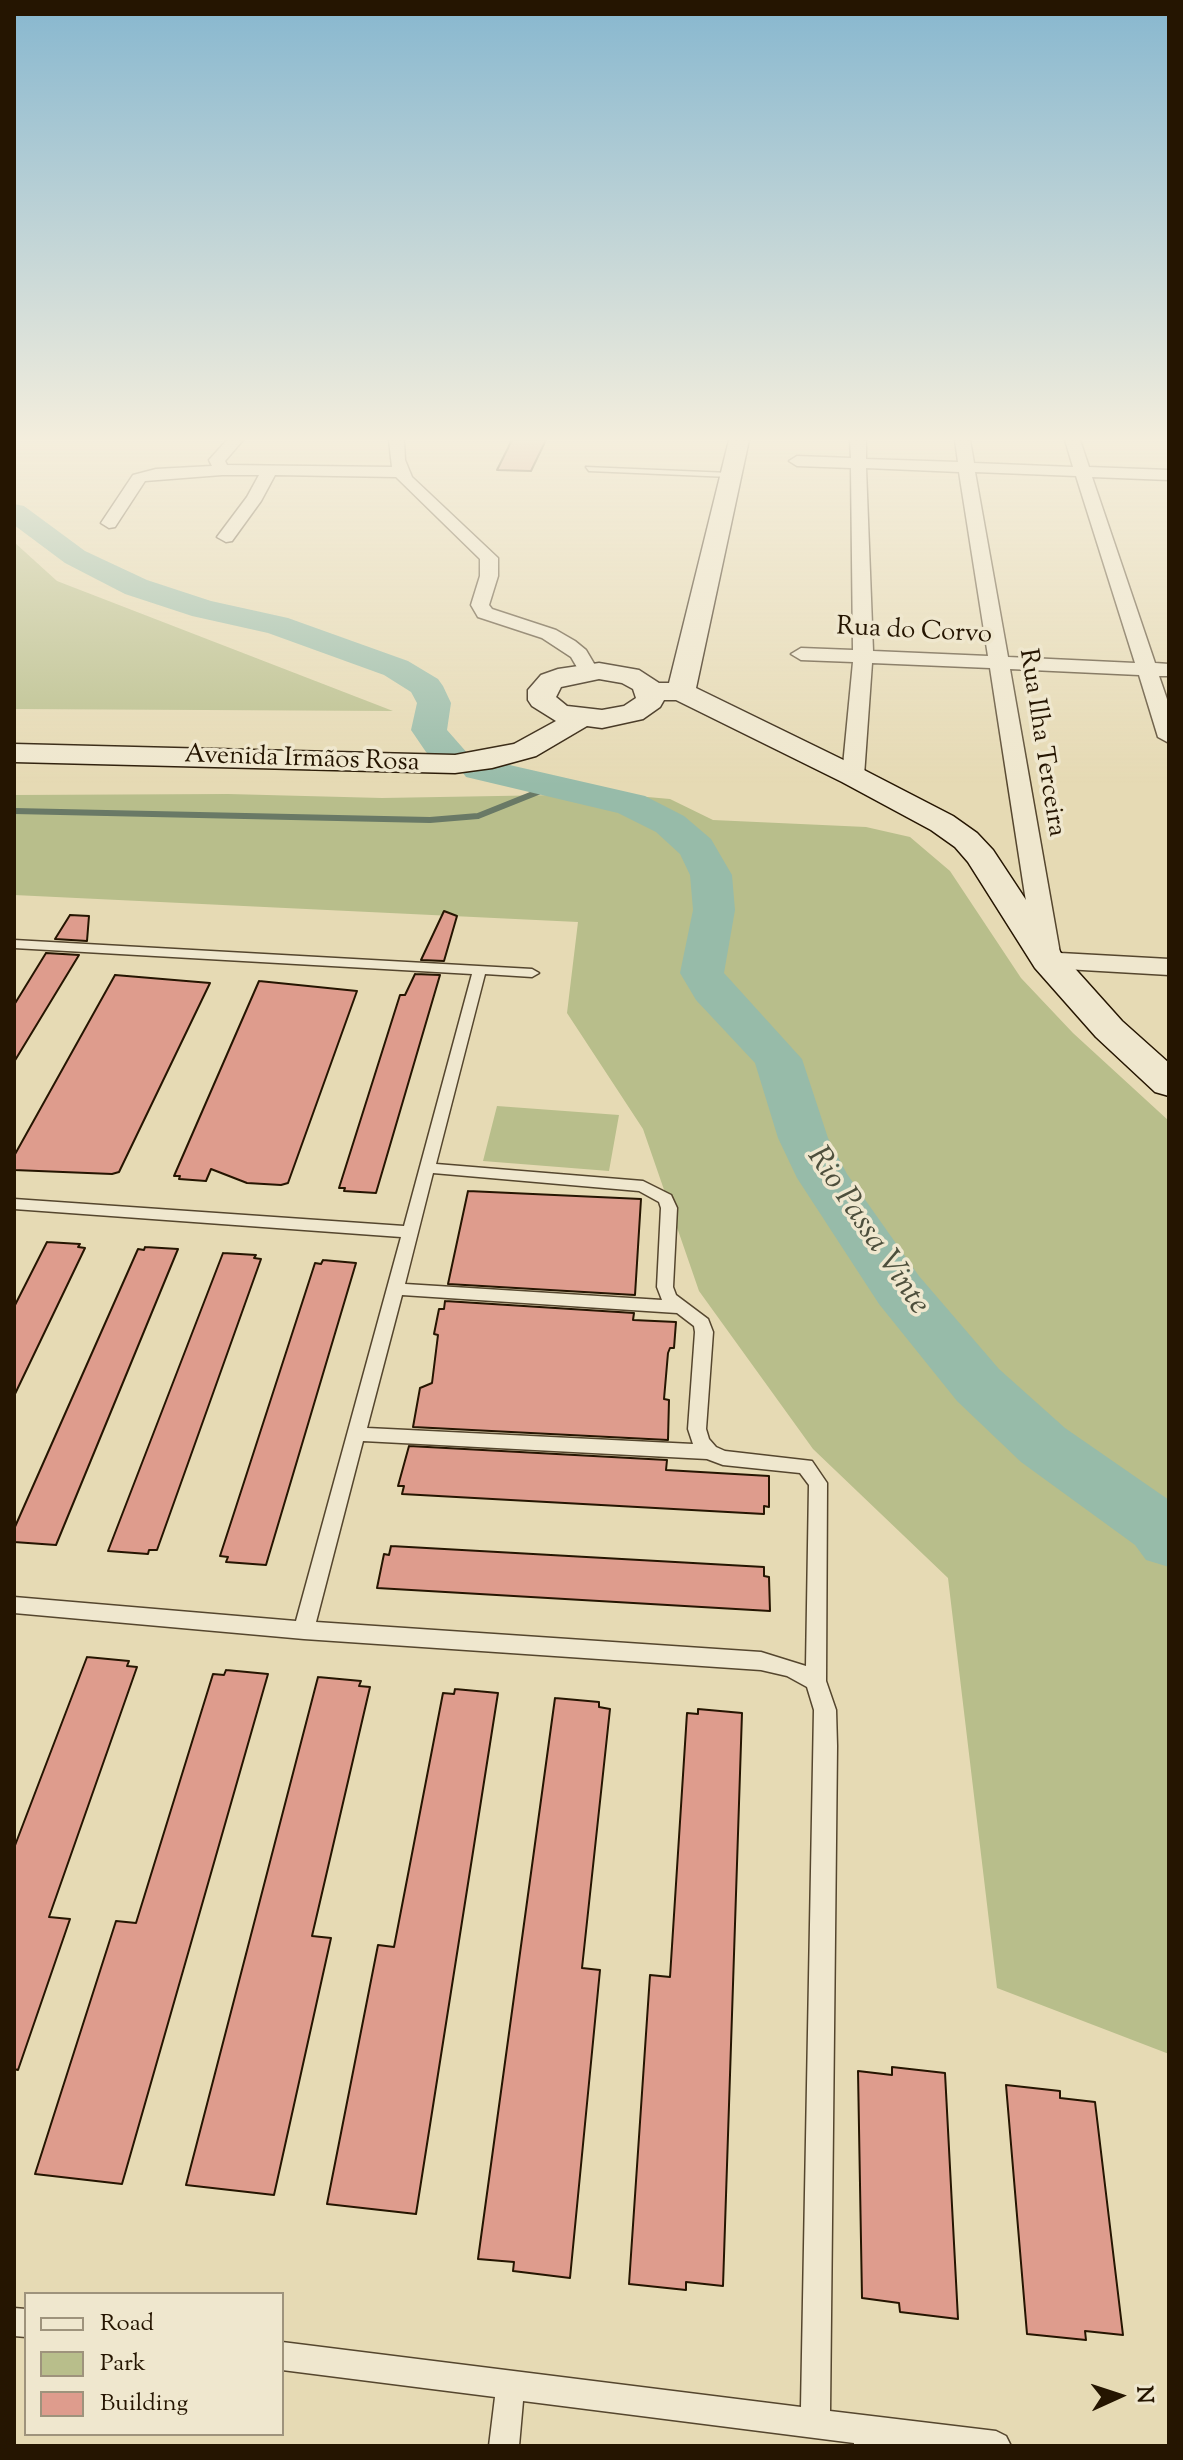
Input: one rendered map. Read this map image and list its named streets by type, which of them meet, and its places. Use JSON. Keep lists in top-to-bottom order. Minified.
{"streets":{"street":["Rua do Corvo","Rua Ilha Terceira","Avenida Irmãos Rosa"]},"crossings":[["Rua do Corvo","Rua Ilha Terceira"]],"water":["Rio Passa Vinte"],"legend":["Road","Park","Building"],"north":"right"}
